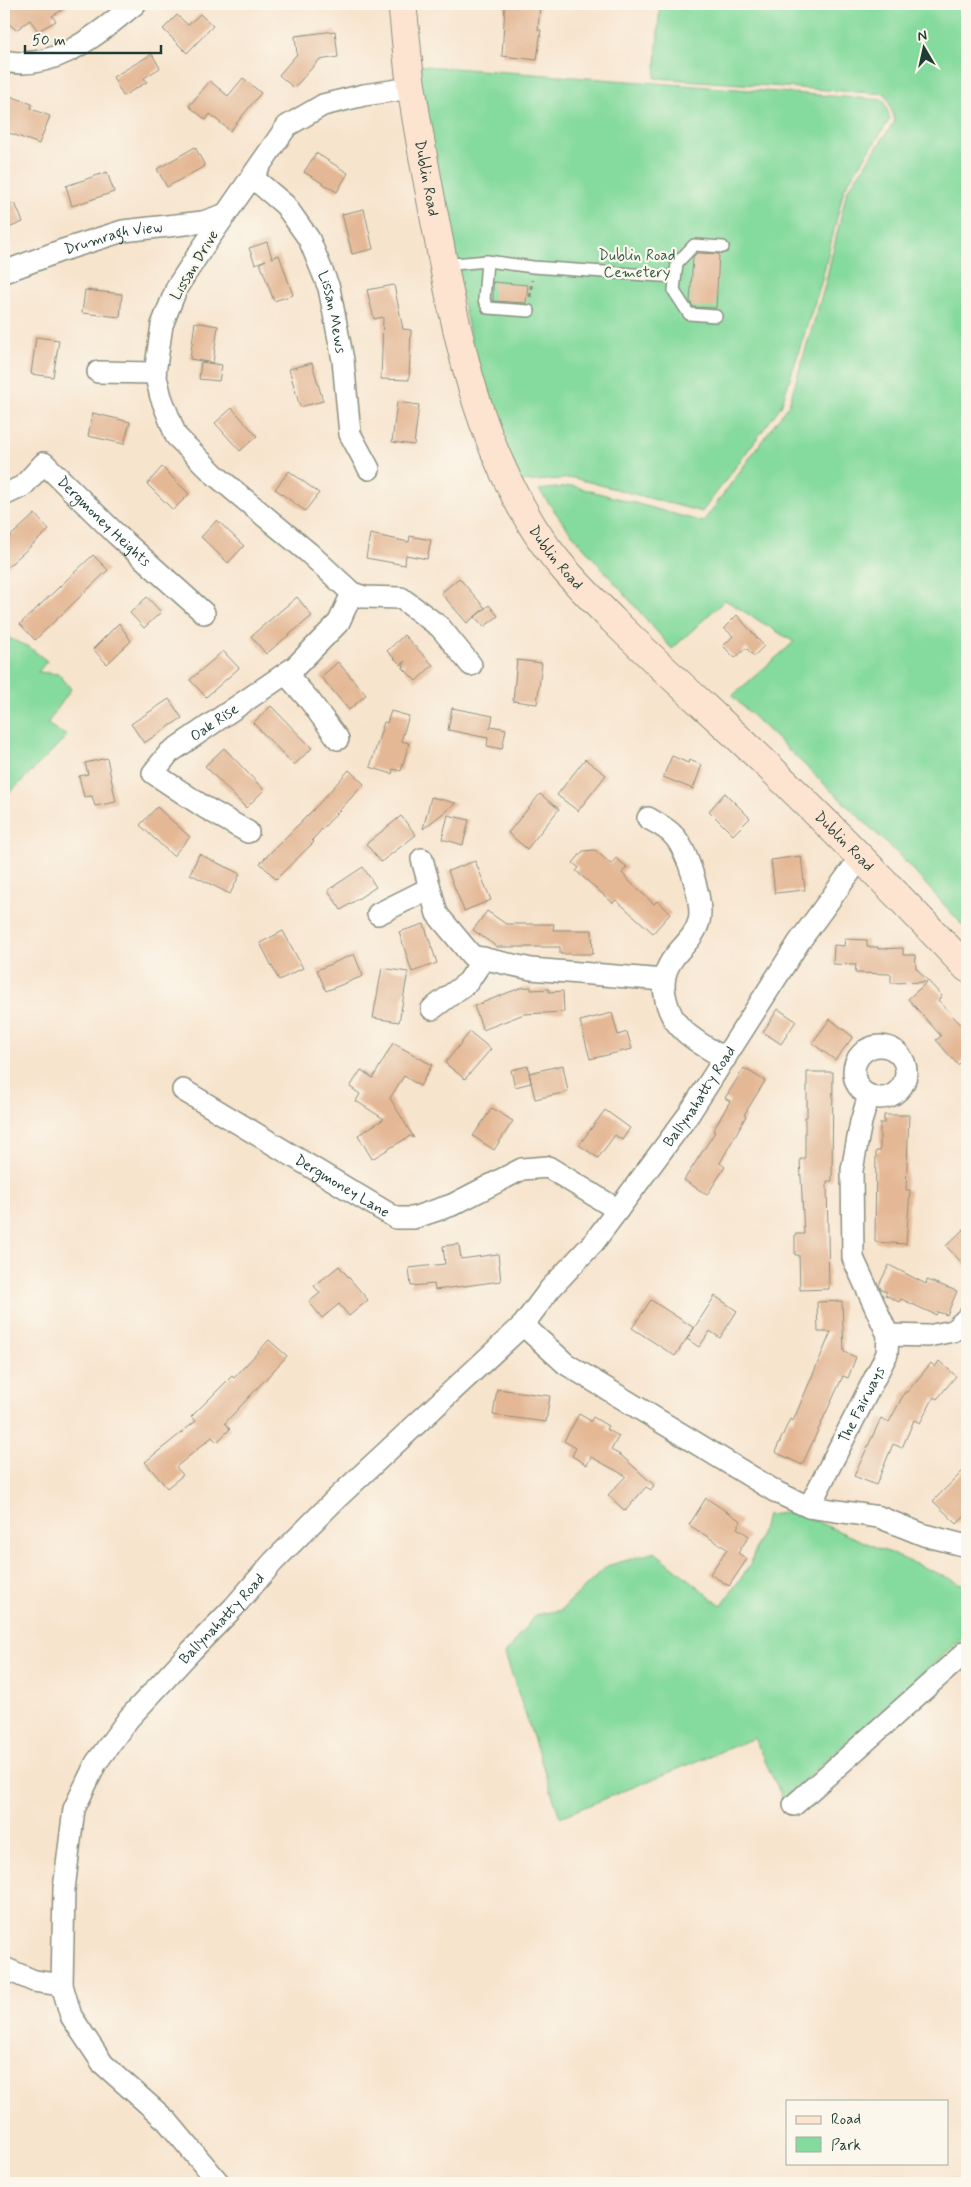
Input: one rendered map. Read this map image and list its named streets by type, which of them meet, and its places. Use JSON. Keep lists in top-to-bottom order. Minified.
{"streets":{"street":["Dublin Road","Drumragh View","Lissan Drive","Lissan Mews","Dergmoney Heights","Oak Rise","Ballynahatty Road","Dergmoney Lane","The Fairways"]},"crossings":[["Dublin Road","Lissan Drive"],["Dublin Road","Ballynahatty Road"],["Drumragh View","Lissan Drive"],["Lissan Drive","Lissan Mews"],["Lissan Drive","Oak Rise"],["Ballynahatty Road","Dergmoney Lane"]],"parks":["Dublin Road Cemetery"],"legend":["Road","Park"],"scale_bar":"50 m","north":"top"}
